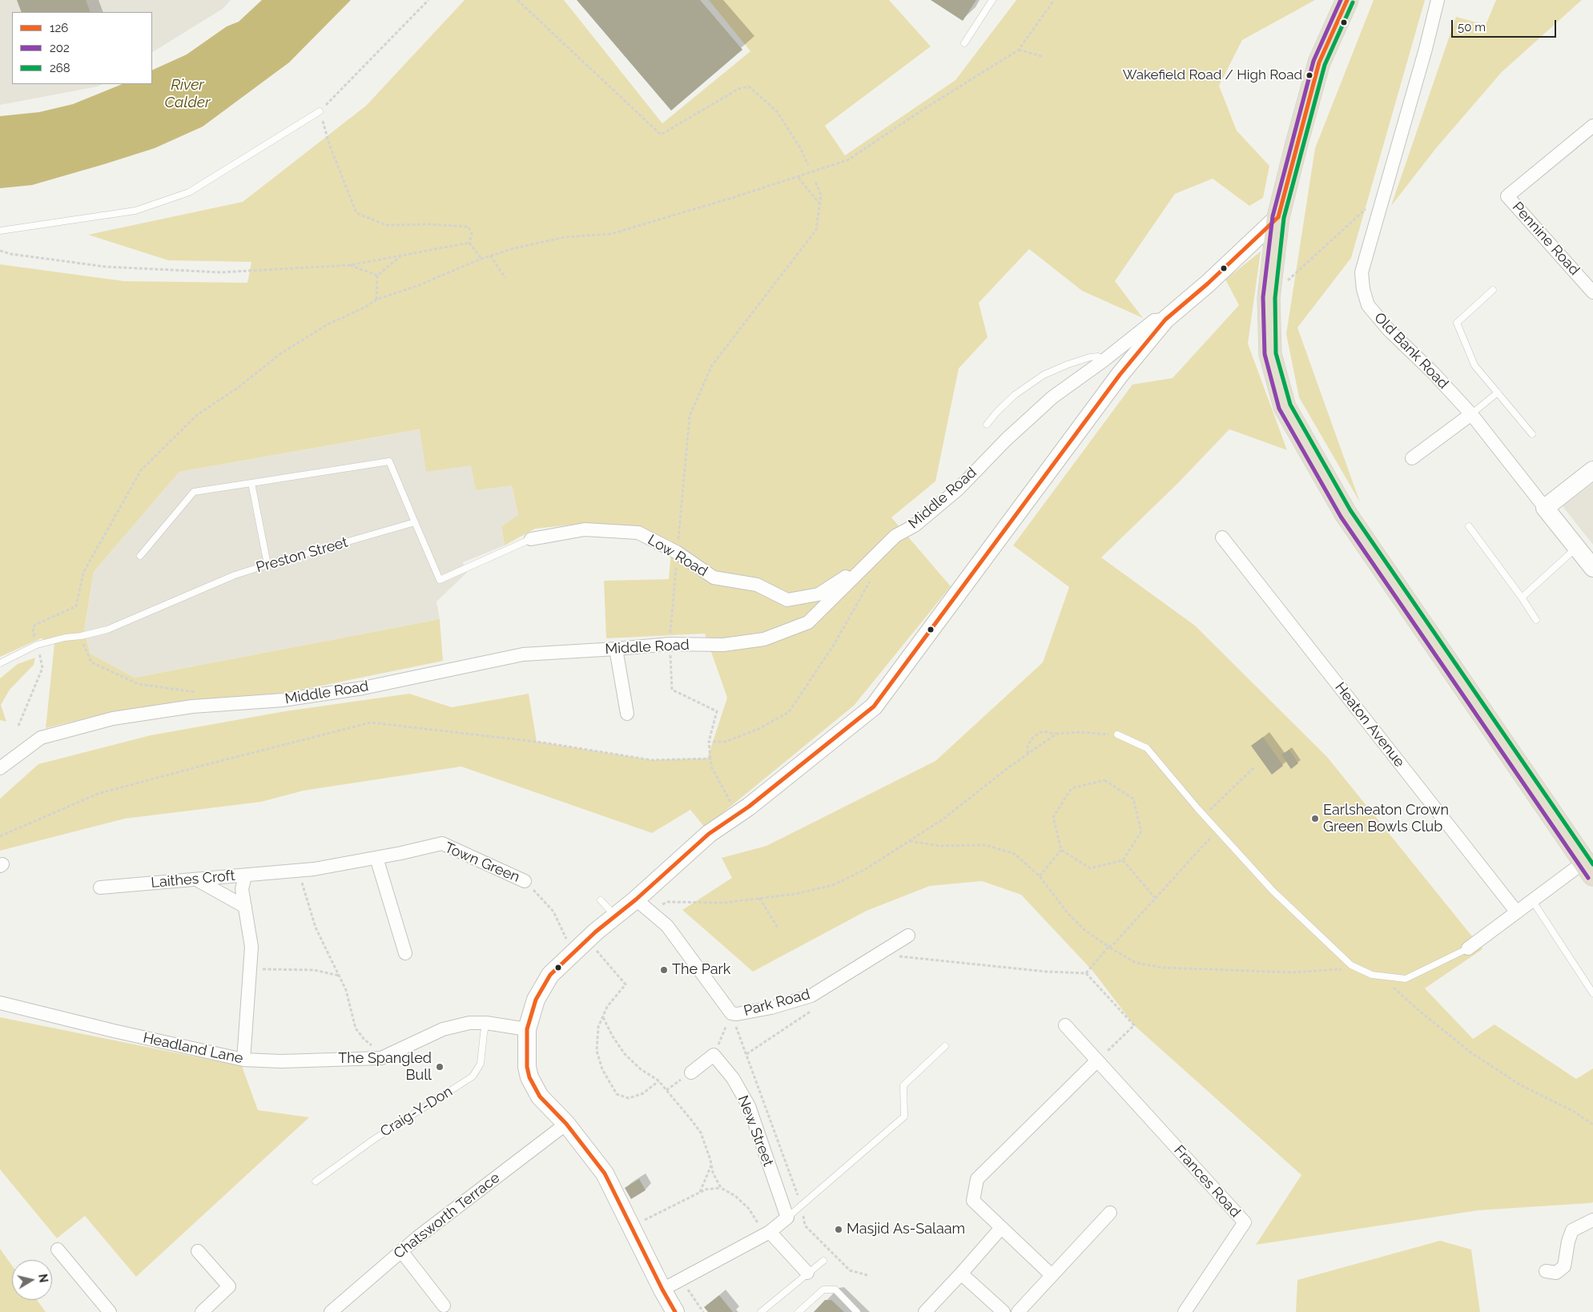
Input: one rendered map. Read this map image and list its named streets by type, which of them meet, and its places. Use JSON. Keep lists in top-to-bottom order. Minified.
{"streets":{"street":["Pennine Road","Old Bank Road","Middle Road","Low Road","Heaton Avenue","Town Green","Laithes Croft","Park Road","Headland Lane","New Street","Frances Road","Chatsworth Terrace"],"lane":["Preston Street","Craig-Y-Don"]},"crossings":[["Middle Road","Low Road"],["Town Green","Laithes Croft"],["Laithes Croft","Headland Lane"],["Headland Lane","Craig-Y-Don"]],"water":["River Calder"],"places":["Wakefield Road / High Road","Earlsheaton Crown Green Bowls Club","The Park","The Spangled Bull","Masjid As-Salaam"],"lines":["transit line 126","transit line 202","transit line 268"],"legend":["126","202","268"],"scale_bar":"50 m","north":"right"}
